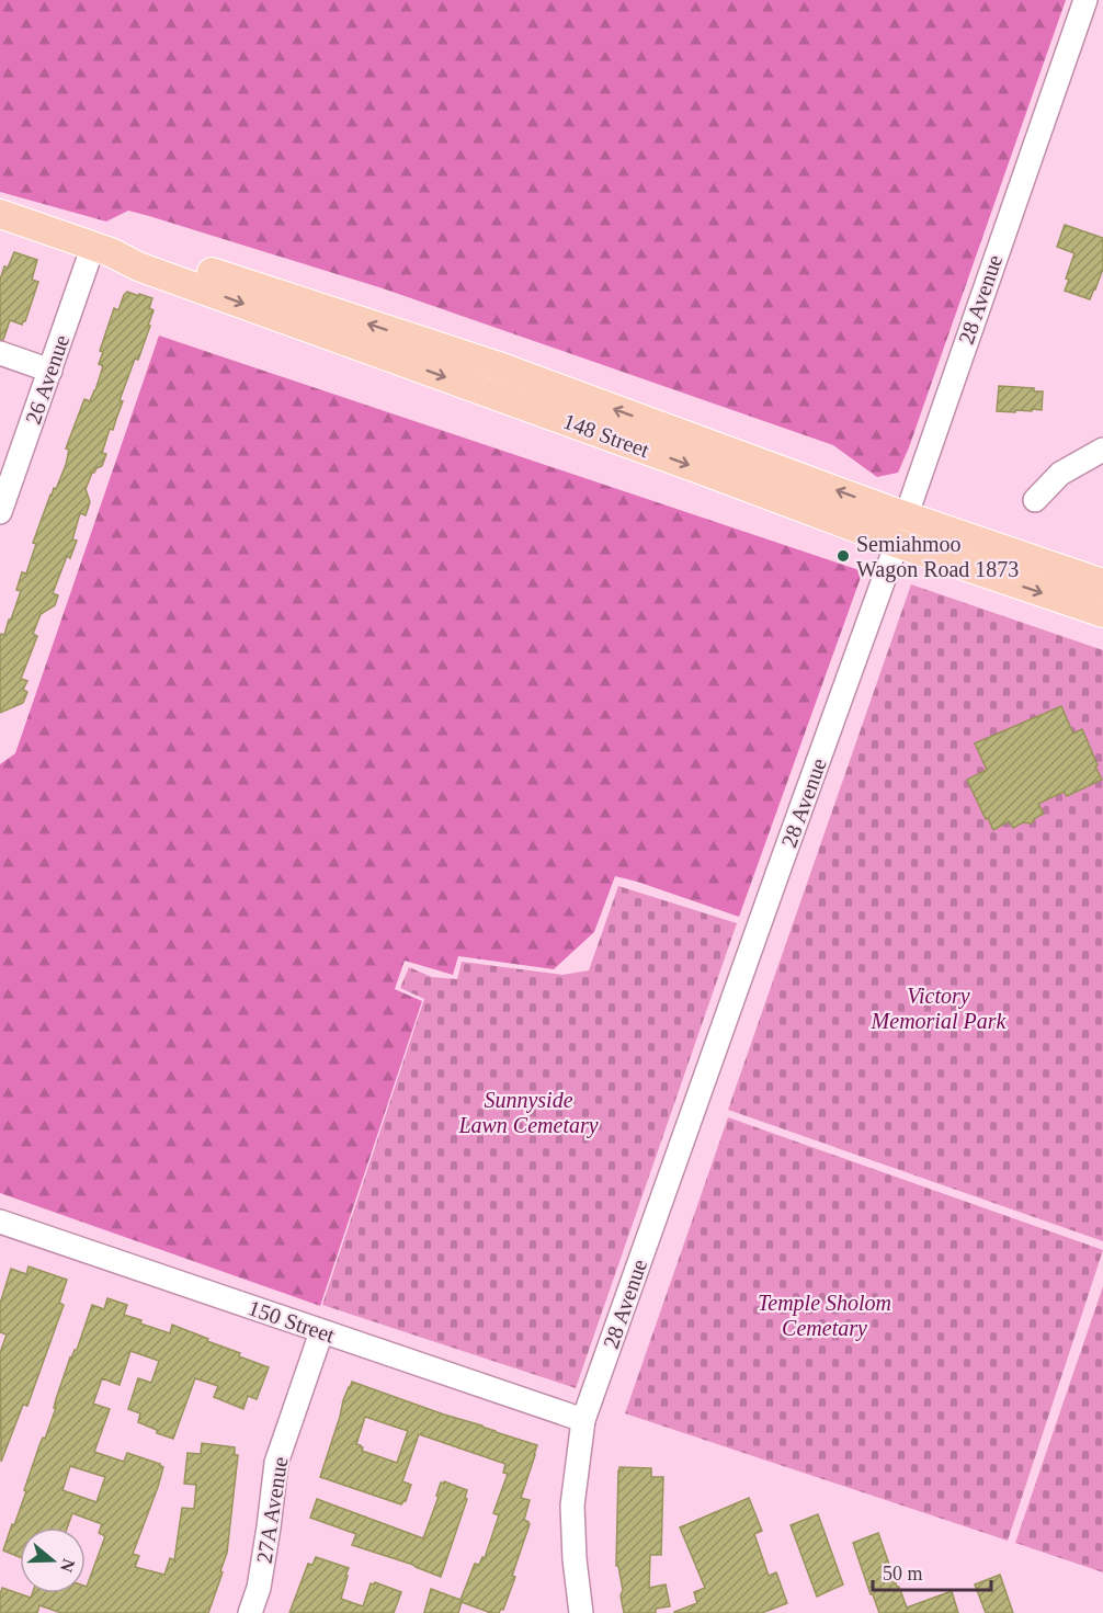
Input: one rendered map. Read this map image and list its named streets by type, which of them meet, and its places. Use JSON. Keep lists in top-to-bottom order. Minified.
{"streets":{"main road":["148 Street"],"street":["28 Avenue","26 Avenue","150 Street","27A Avenue"]},"crossings":[["28 Avenue","148 Street"],["28 Avenue","150 Street"],["26 Avenue","148 Street"],["150 Street","27A Avenue"]],"parks":["Victory Memorial Park","Sunnyside Lawn Cemetary","Temple Sholom Cemetary"],"places":["Semiahmoo Wagon Road 1873"],"scale_bar":"50 m","north":"right"}
